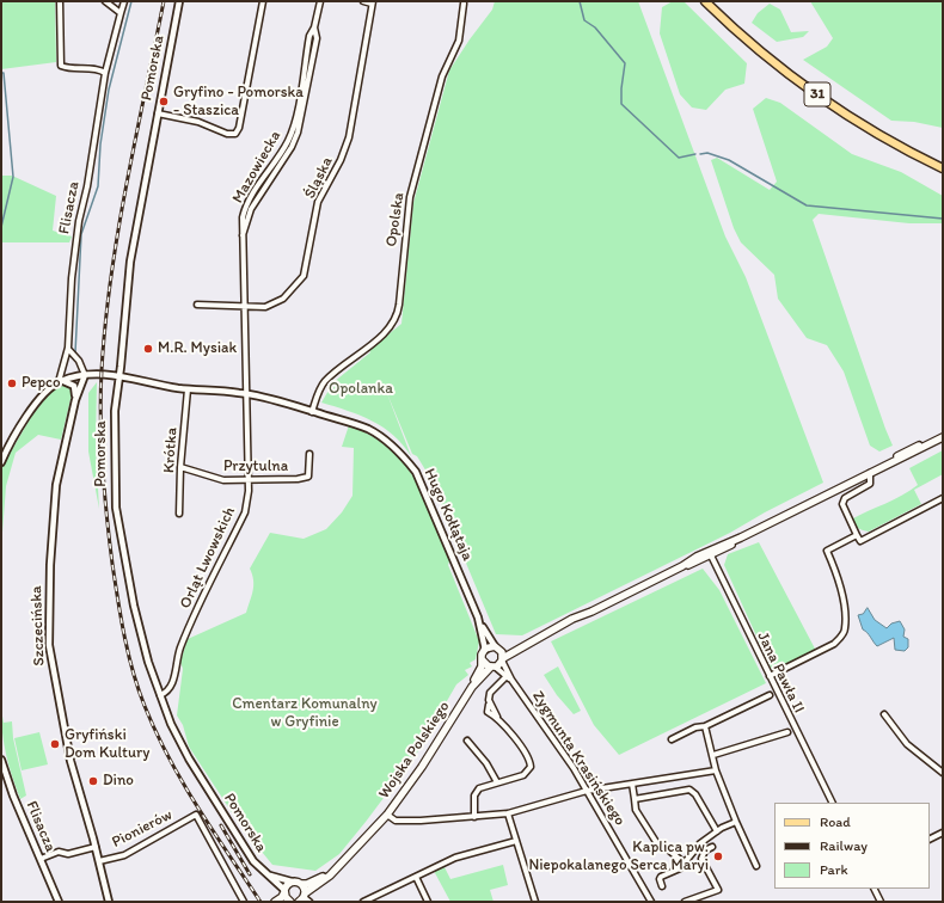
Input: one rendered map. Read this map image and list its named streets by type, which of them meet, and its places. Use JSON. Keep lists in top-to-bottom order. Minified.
{"streets":{"main road":["31","Wojska Polskiego"],"street":["Pomorska","Mazowiecka","Śląska","Flisacza","Opolska","Krótka","Przytulna","Hugo Kołłątaja","Orląt Lwowskich","Szczecińska","Jana Pawła II","Zygmunta Krasińskiego","Pionierów"]},"crossings":[["Pomorska","Hugo Kołłątaja"],["Pomorska","Orląt Lwowskich"],["Mazowiecka","Śląska"],["Mazowiecka","Hugo Kołłątaja"],["Mazowiecka","Orląt Lwowskich"],["Opolska","Hugo Kołłątaja"],["Krótka","Przytulna"],["Krótka","Hugo Kołłątaja"],["Przytulna","Orląt Lwowskich"],["Hugo Kołłątaja","Orląt Lwowskich"],["Hugo Kołłątaja","Szczecińska"],["Hugo Kołłątaja","Wojska Polskiego"],["Hugo Kołłątaja","Zygmunta Krasińskiego"],["Szczecińska","Pionierów"],["Wojska Polskiego","Zygmunta Krasińskiego"]],"parks":["Opolanka","Cmentarz Komunalny w Gryfinie"],"places":["Gryfino - Pomorska - Staszica","M.R. Mysiak","Pepco","Gryfiński Dom Kultury","Dino","Kaplica pw. Niepokalanego Serca Maryi"],"legend":["Road","Railway","Park"]}
